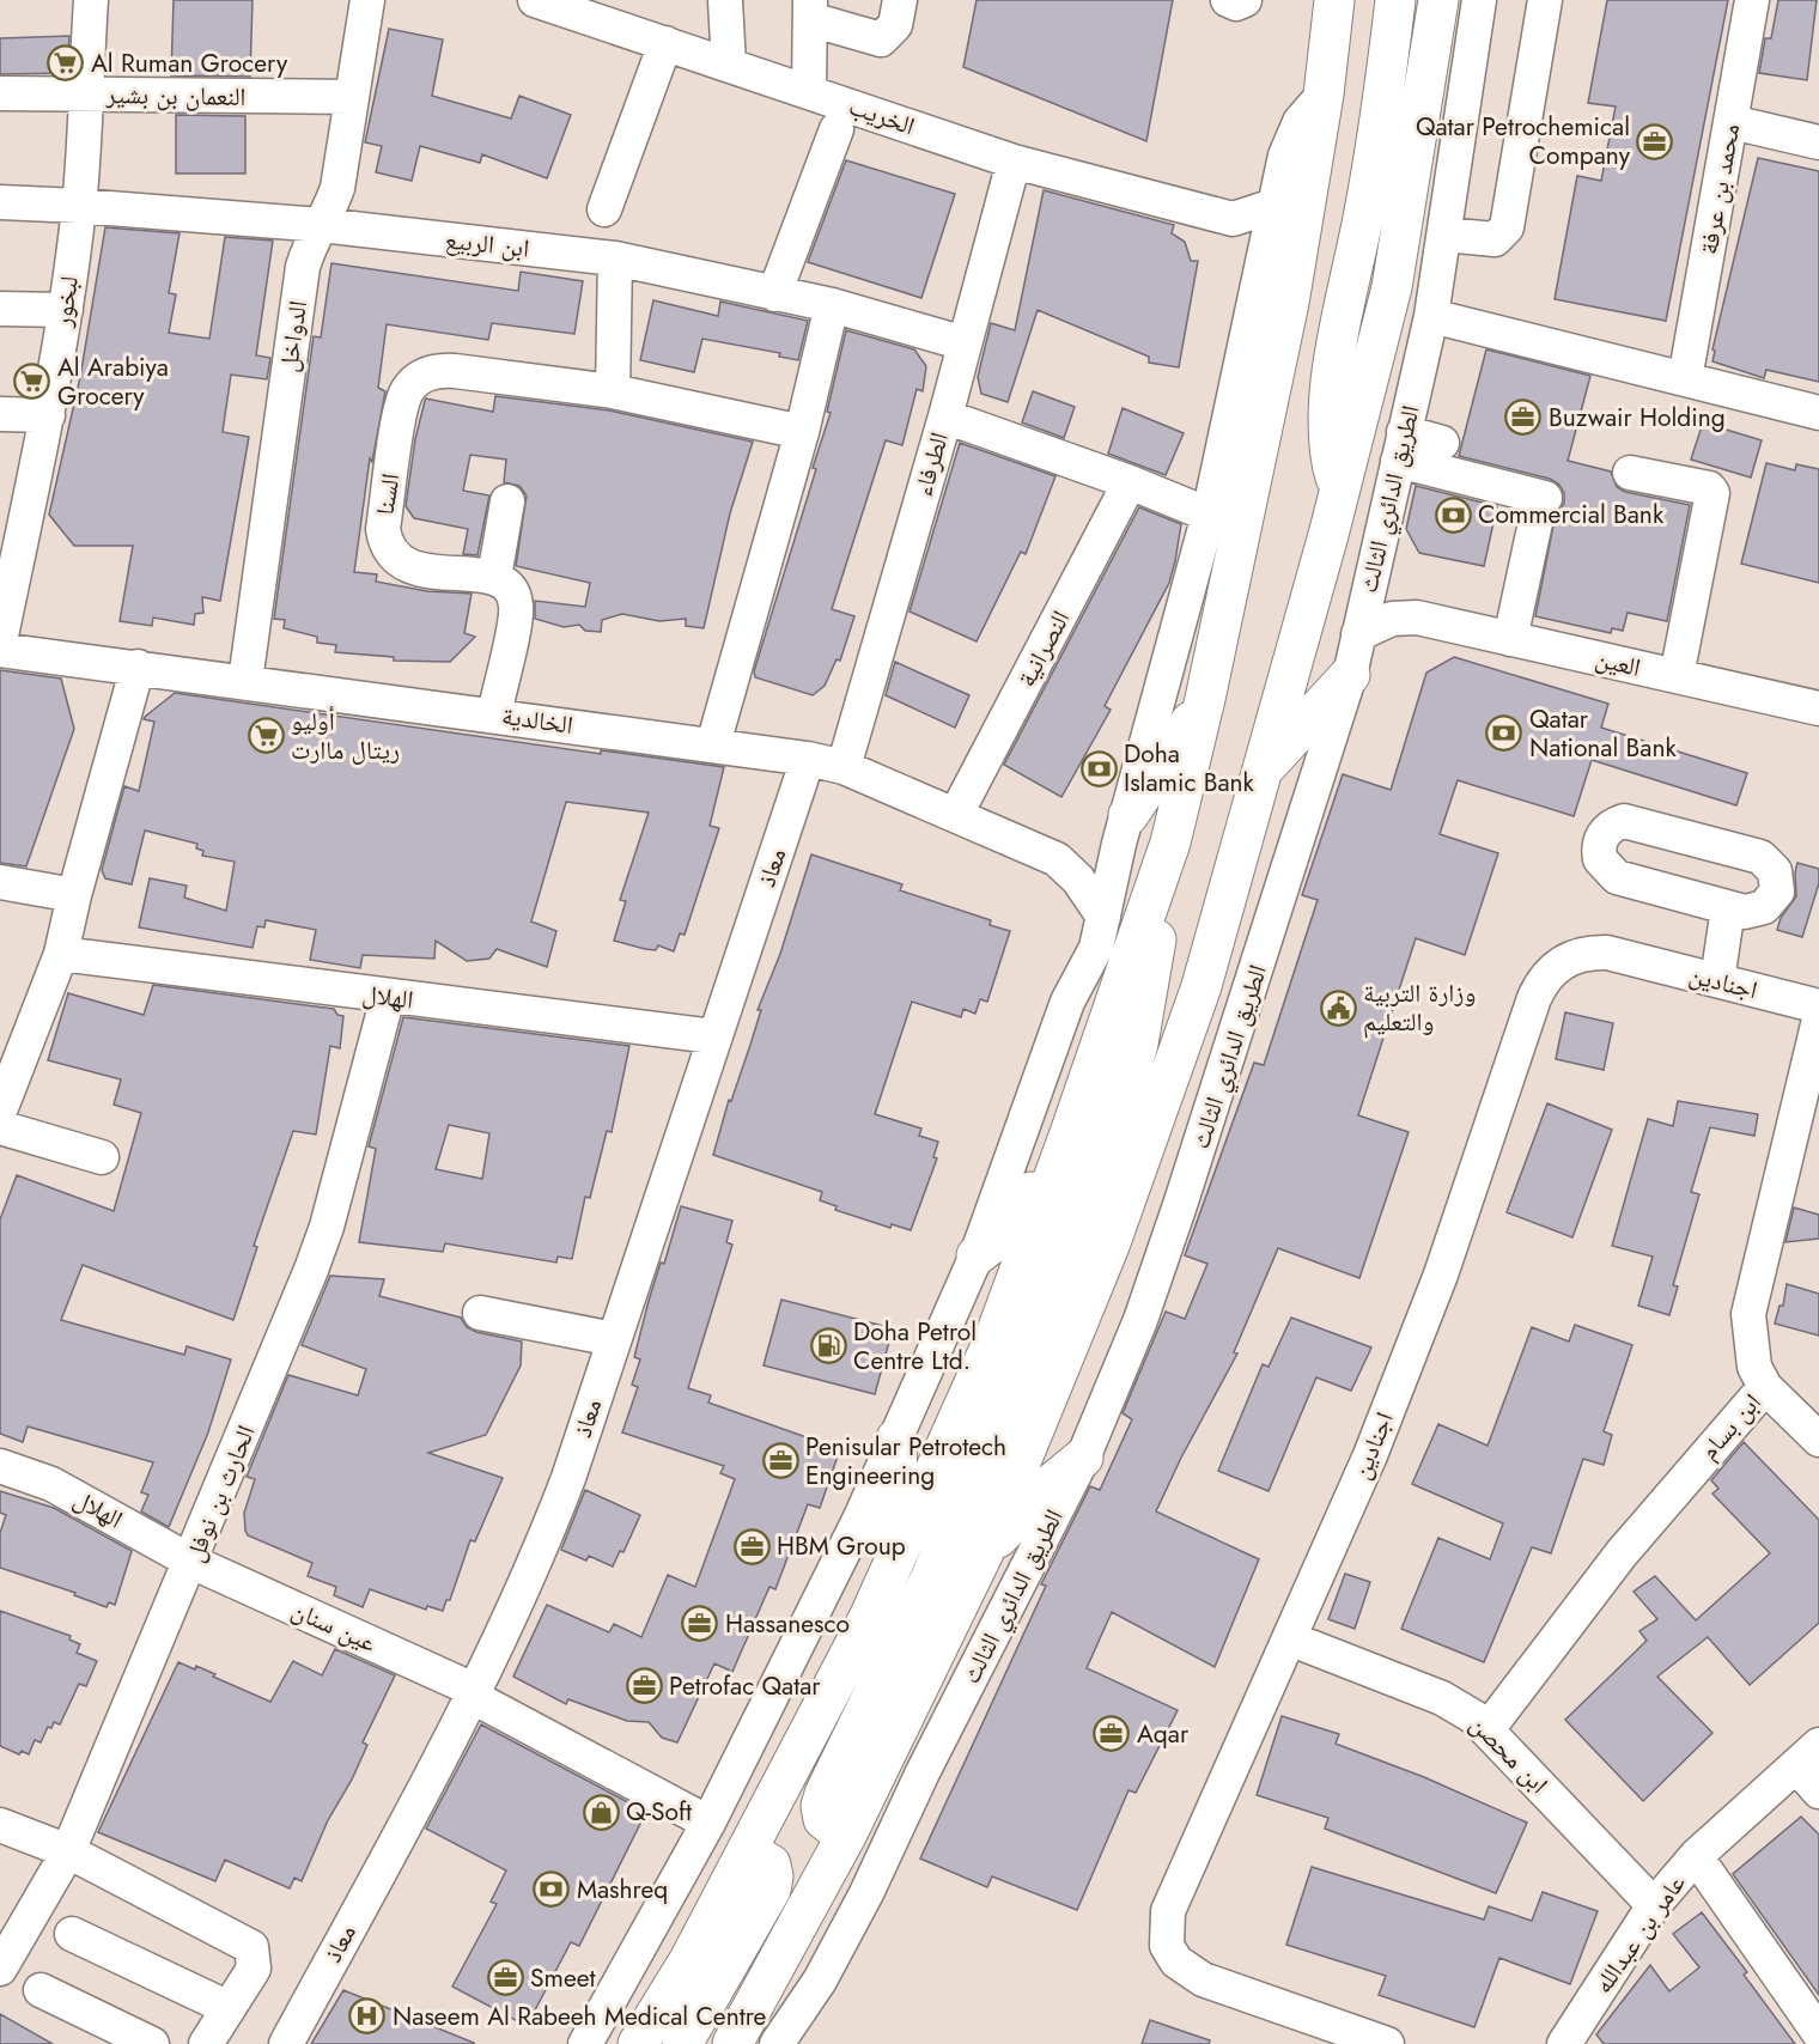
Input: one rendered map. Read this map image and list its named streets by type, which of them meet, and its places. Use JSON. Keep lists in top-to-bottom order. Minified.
{"streets":{"highway":["الطريق الدائري الثالث"],"street":["النعمان بن بشير","الخريب","محمد بن عرفة","ابن الربيع","لبخور","الدواخل","الطرفاء","السنا","النصرانية","العين","الخالدية","معاذ","اجنادين","الهلال","ابن بسام","الحارث بن نوفل","عين سنان","ابن محصن","عامر بن عبدالله"]},"crossings":[["النعمان بن بشير","لبخور"],["النعمان بن بشير","الدواخل"],["الخريب","الطرفاء"],["ابن الربيع","لبخور"],["ابن الربيع","الدواخل"],["ابن الربيع","الطرفاء"],["الدواخل","الخالدية"],["الطرفاء","الخالدية"],["الطريق الدائري الثالث","العين"],["النصرانية","الخالدية"],["الخالدية","معاذ"],["معاذ","الهلال"],["معاذ","عين سنان"],["اجنادين","ابن محصن"],["الهلال","الحارث بن نوفل"],["الهلال","عين سنان"],["ابن بسام","ابن محصن"],["الحارث بن نوفل","عين سنان"],["ابن محصن","عامر بن عبدالله"]],"places":{"supermarket":["Al Ruman Grocery","Al Arabiya Grocery","أوليو ريتال ماارت"],"office":["Qatar Petrochemical Company","Buzwair Holding","Penisular Petrotech Engineering","HBM Group","Hassanesco","Petrofac Qatar","Aqar","Smeet"],"bank":["Commercial Bank","Qatar National Bank","Doha Islamic Bank","Mashreq"],"public building":["وزارة التربية والتعليم"],"fuel station":["Doha Petrol Centre Ltd."],"shop":["Q-Soft"],"hospital":["Naseem Al Rabeeh Medical Centre"]}}
